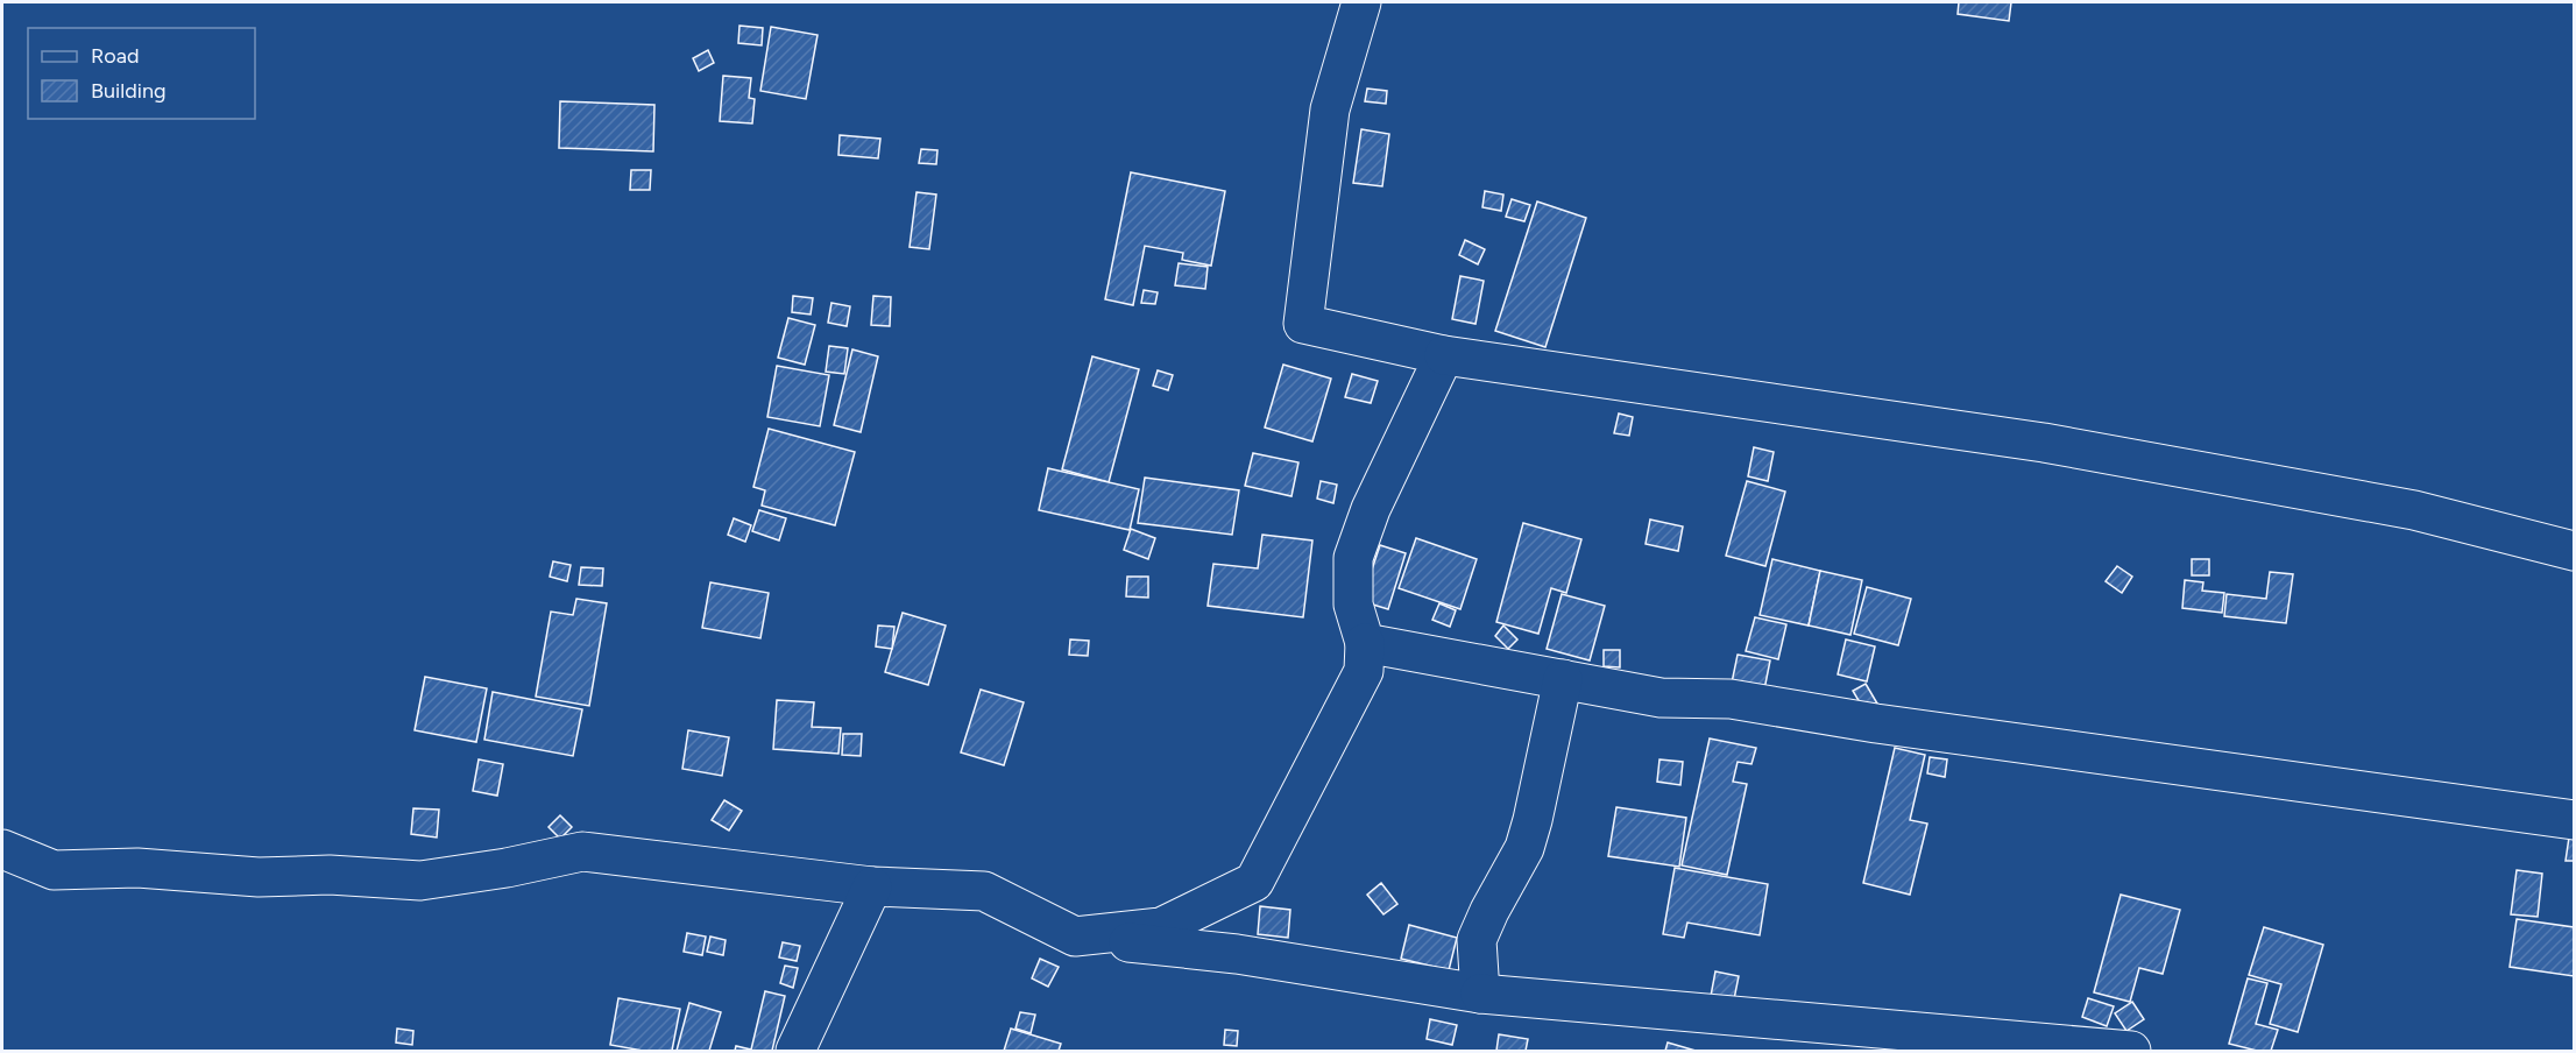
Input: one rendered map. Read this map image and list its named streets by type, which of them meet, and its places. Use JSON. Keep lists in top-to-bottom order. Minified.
{"legend":["Road","Building"]}
